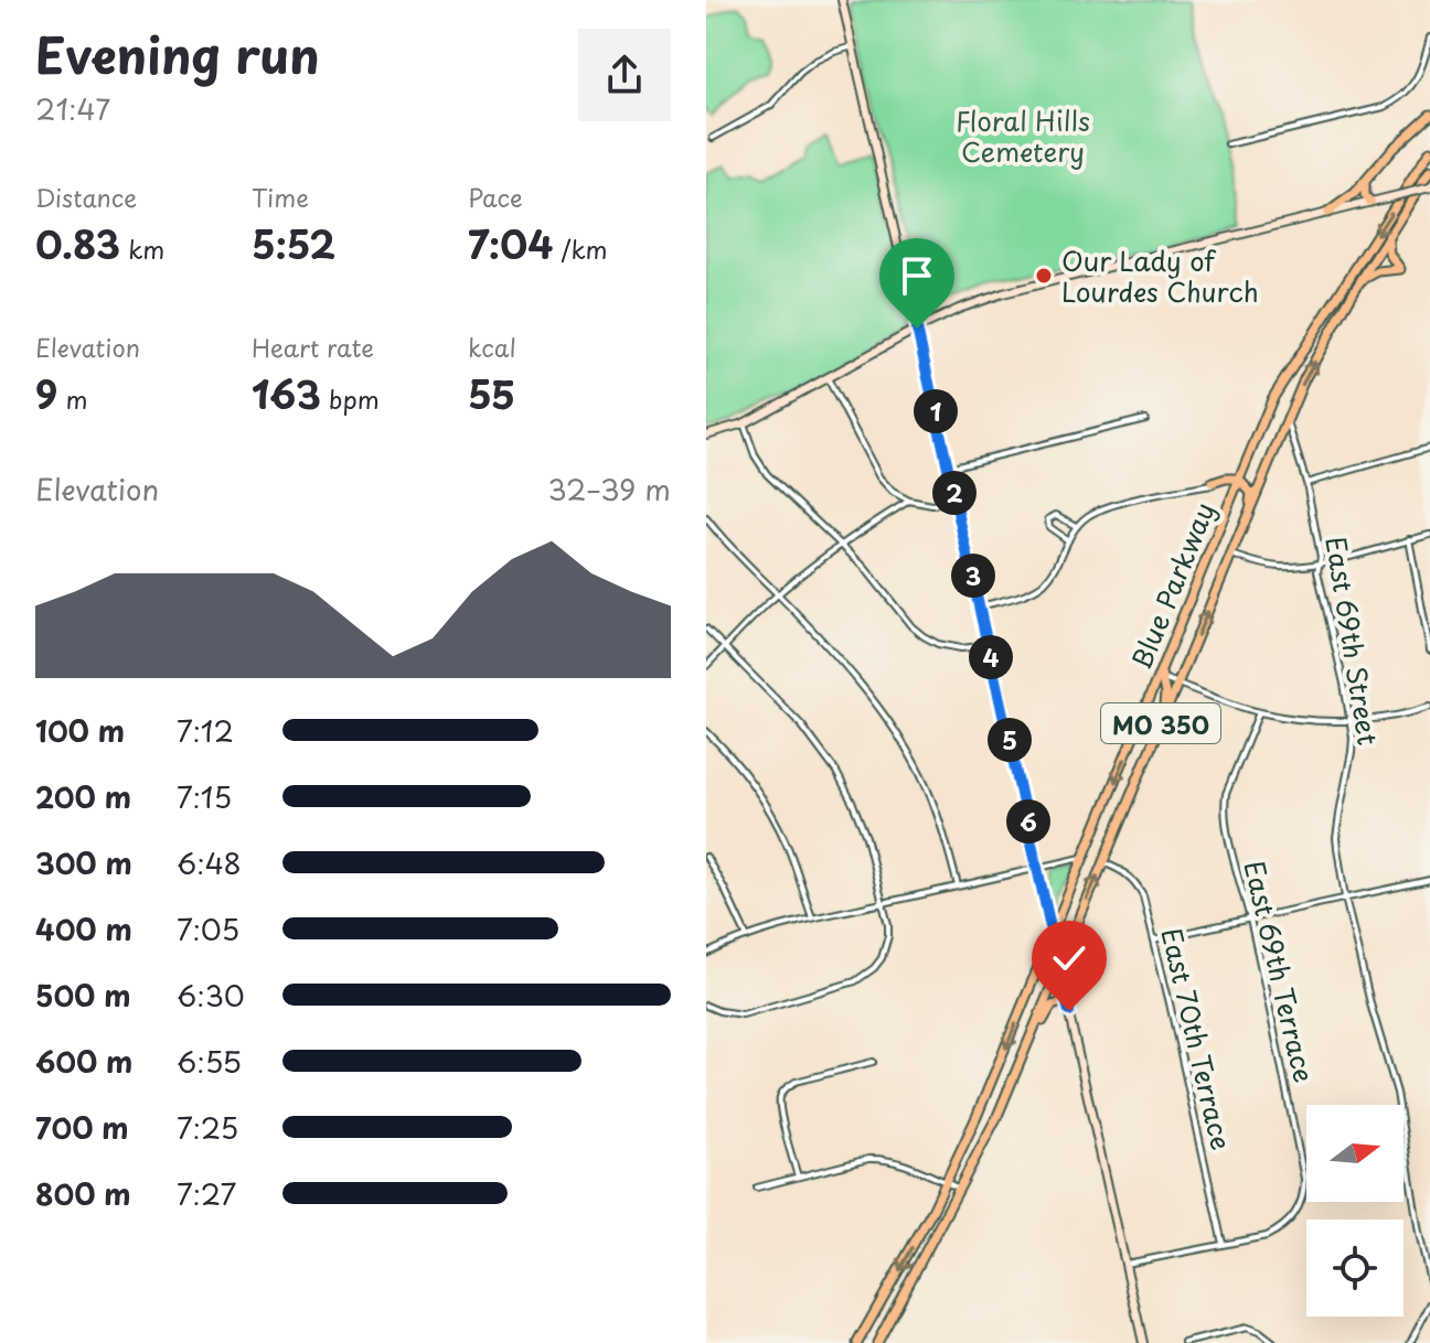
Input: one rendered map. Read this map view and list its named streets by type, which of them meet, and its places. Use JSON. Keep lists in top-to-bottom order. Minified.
{"streets":{"highway":["Blue Parkway","MO 350"],"street":["East 69th Street","East 69th Terrace","East 70th Terrace"]},"crossings":[["Blue Parkway","East 69th Street"],["Blue Parkway","East 70th Terrace"],["East 69th Terrace","East 70th Terrace"]],"parks":["Floral Hills Cemetery"],"places":["Our Lady of Lourdes Church"],"north":"right","page":{"heading":["Evening run","21:47"],"stats":[["Distance","0.83 km"],["Time","5:52"],["Pace","7:04 /km"],["Elevation","9 m"],["Heart rate","163 bpm"],["kcal","55"]],"pins":["1","2","3","4","5","6"],"chart":["Elevation","32–39 m"],"list":[{"name":"100 m","note":"7:12"},{"name":"200 m","note":"7:15"},{"name":"300 m","note":"6:48"},{"name":"400 m","note":"7:05"},{"name":"500 m","note":"6:30"},{"name":"600 m","note":"6:55"},{"name":"700 m","note":"7:25"},{"name":"800 m","note":"7:27"}]}}
